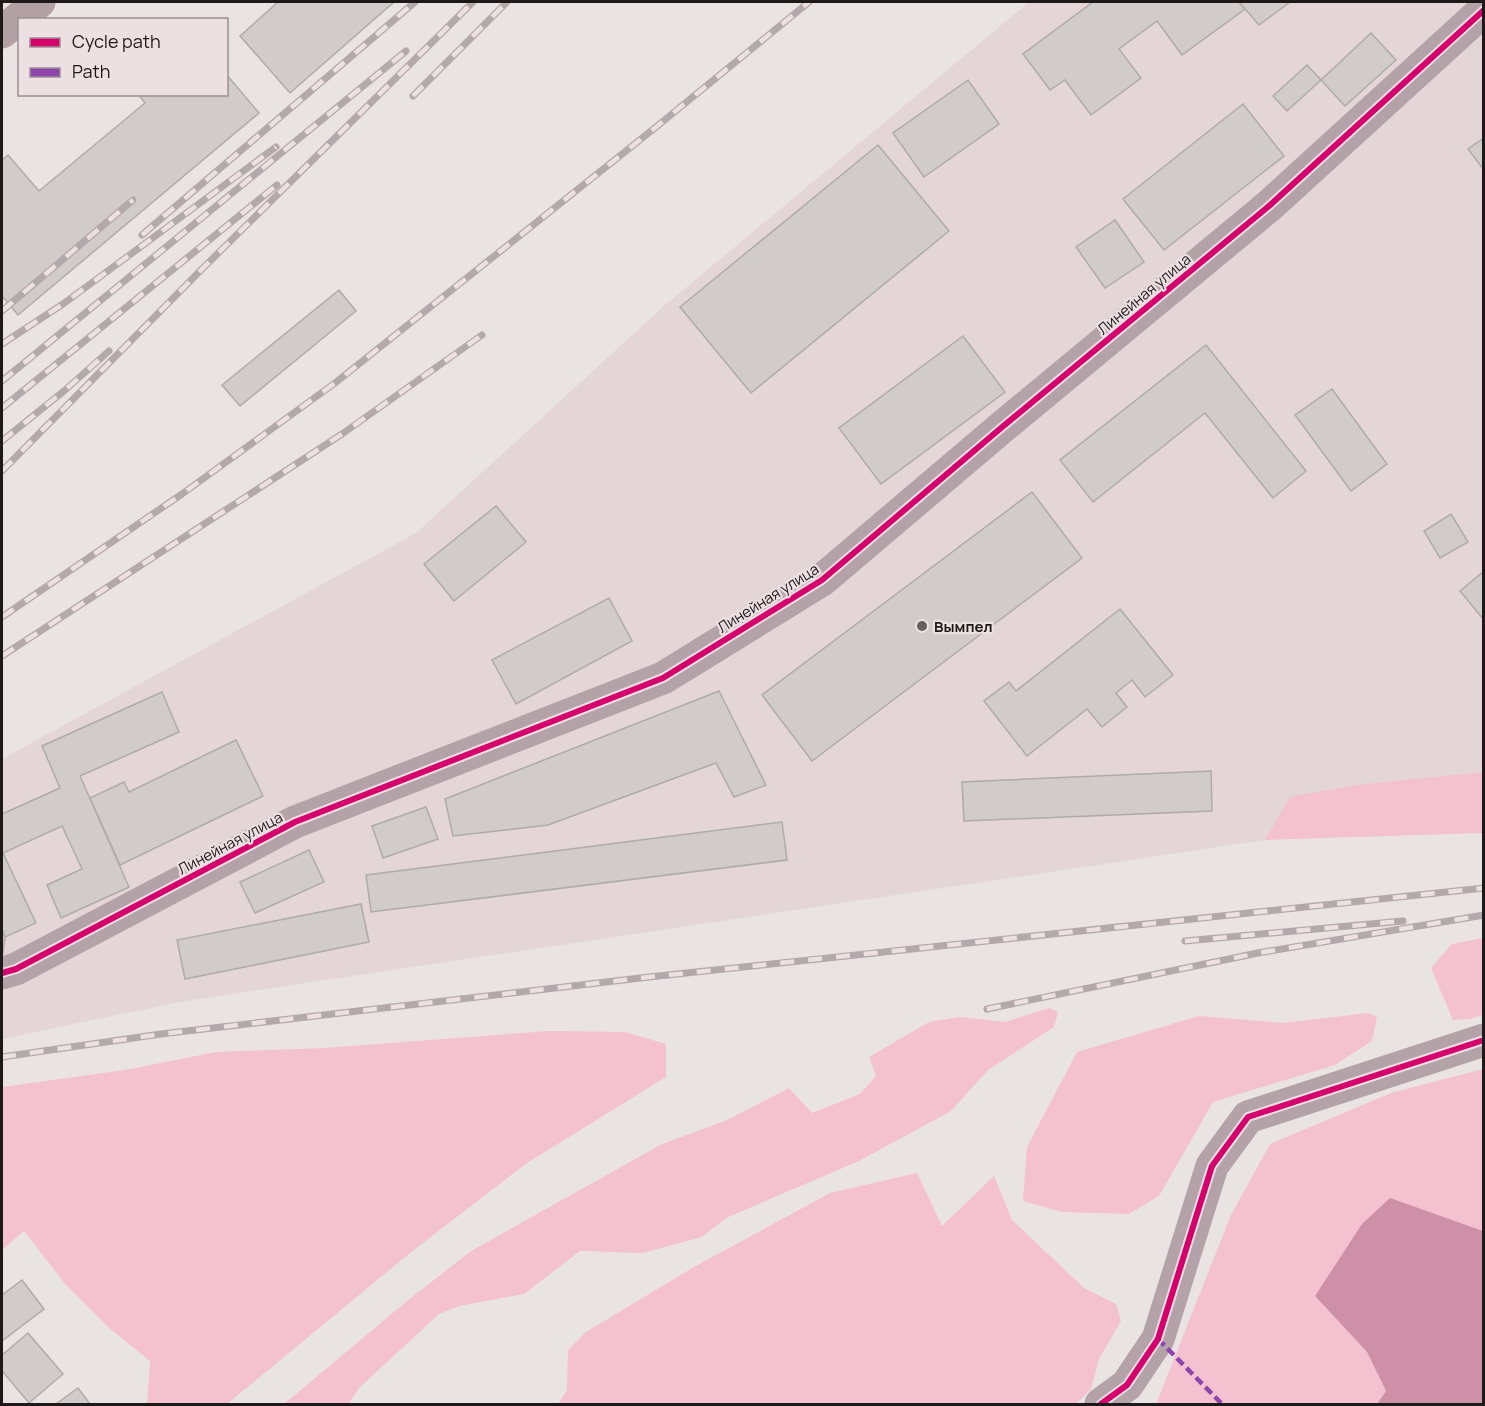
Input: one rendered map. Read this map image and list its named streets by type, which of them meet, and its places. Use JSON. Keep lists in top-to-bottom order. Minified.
{"streets":{"street":["Линейная улица"]},"places":["Вымпел"],"legend":["Cycle path","Path"]}
